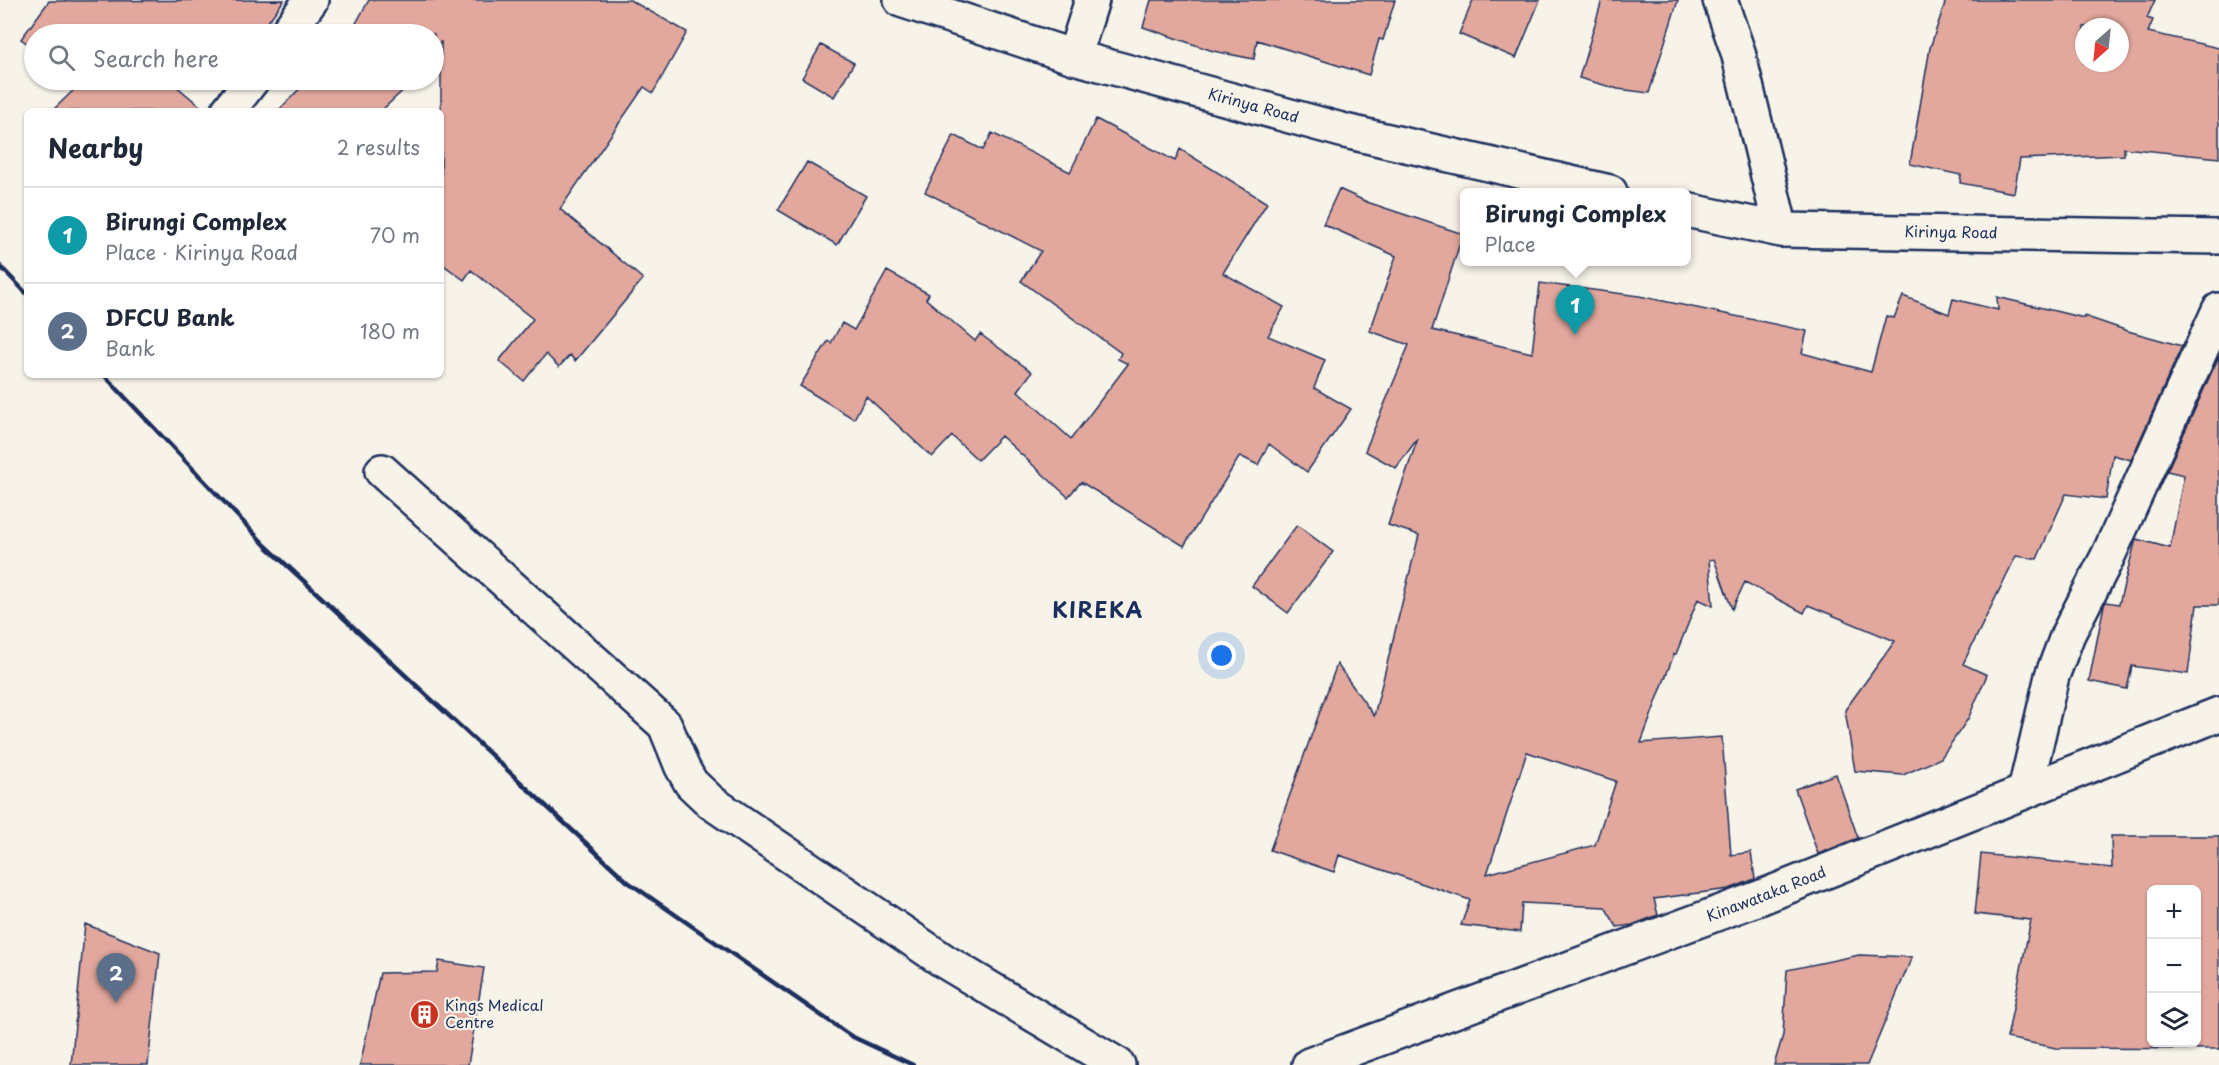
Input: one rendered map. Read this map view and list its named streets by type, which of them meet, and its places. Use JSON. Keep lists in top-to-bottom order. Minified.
{"streets":{"street":["Kirinya Road","Kinawataka Road"]},"districts":["KIREKA"],"places":{"building":["Kings Medical Centre"]},"north":"bottom left","page":{"search":"Search here","heading":["Nearby","2 results"],"list":[{"mark":"1","name":"Birungi Complex","note":"Place · Kirinya Road","value":"70 m"},{"mark":"2","name":"DFCU Bank","note":"Bank","value":"180 m"}],"popup":["Birungi Complex","Place"],"pins":["1","2"],"map_buttons":["+","−"]}}
